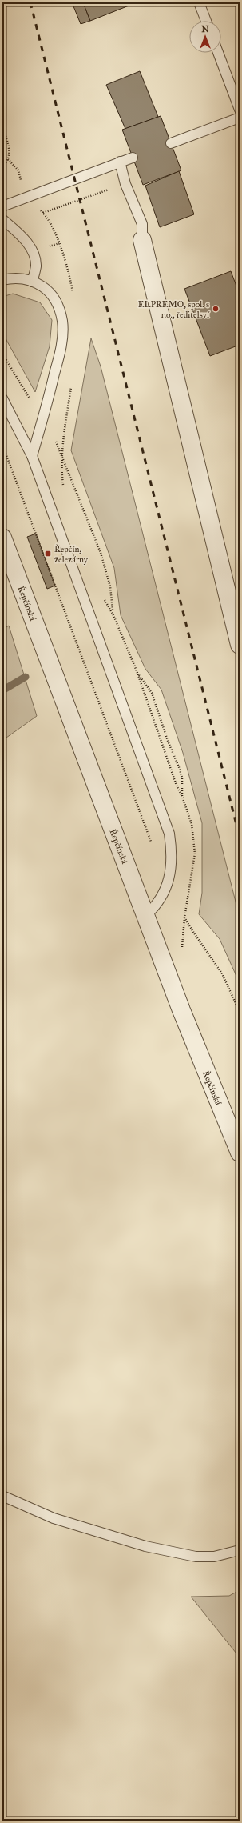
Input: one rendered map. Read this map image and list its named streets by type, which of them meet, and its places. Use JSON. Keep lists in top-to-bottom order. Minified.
{"streets":{"street":["Řepčínská"]},"places":{"other":["ELPREMO, spol. s r.o., ředitelsví"],"transit":["Řepčín, železárny"]},"north":"top"}
